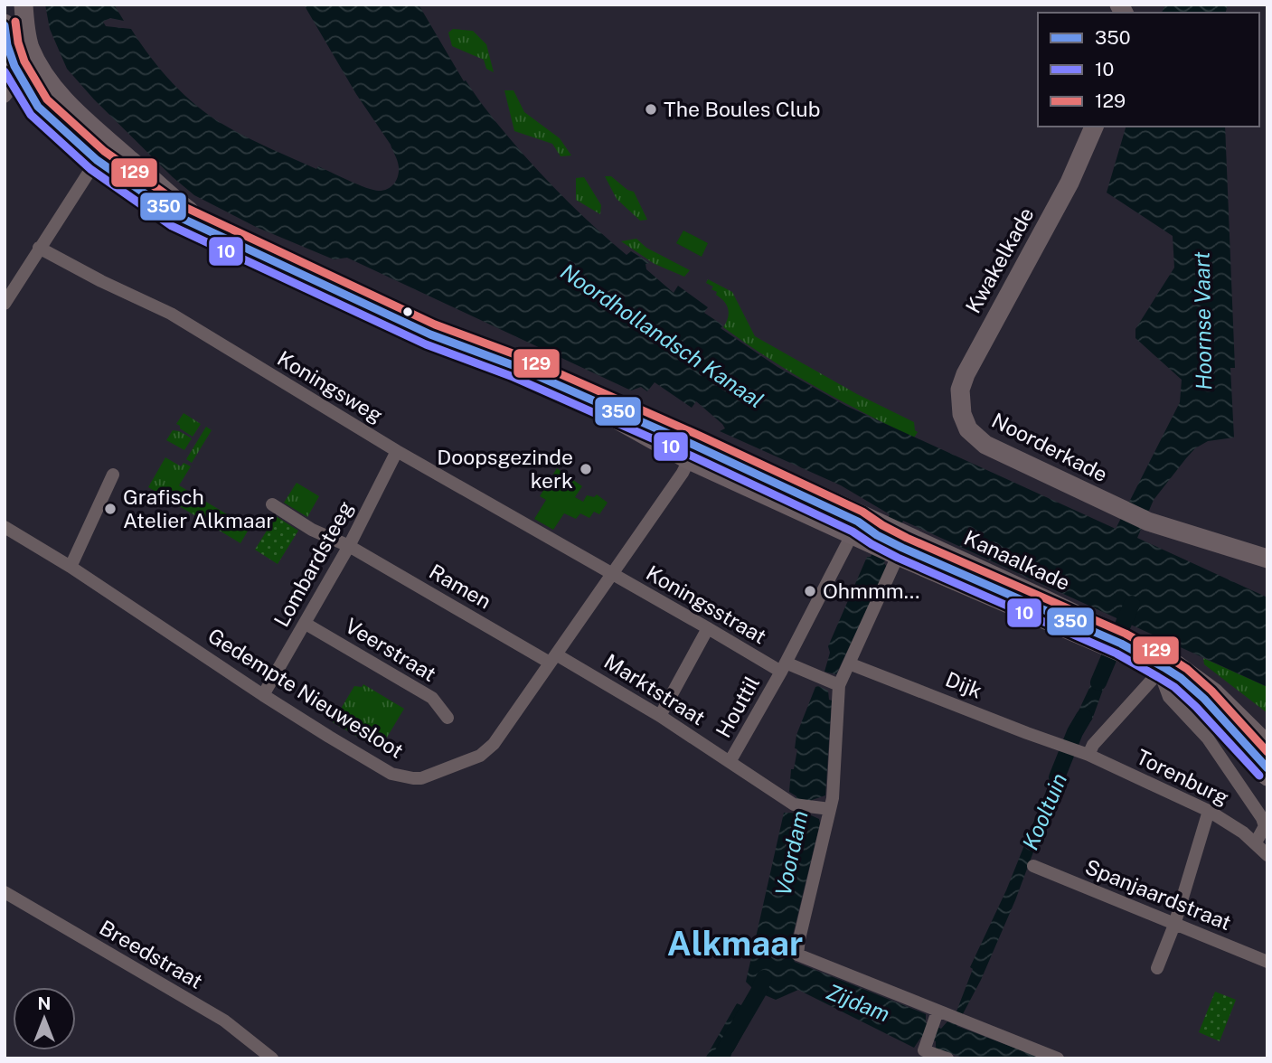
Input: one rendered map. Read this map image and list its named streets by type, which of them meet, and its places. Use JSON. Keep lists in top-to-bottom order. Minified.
{"streets":{"street":["Kwakelkade","Koningsweg","Noorderkade","Kanaalkade","Lombardsteeg","Ramen","Koningsstraat","Veerstraat","Dijk","Marktstraat","Gedempte Nieuwesloot","Houttil","Torenburg","Spanjaardstraat","Breedstraat"]},"crossings":[["Kwakelkade","Noorderkade"],["Koningsweg","Lombardsteeg"],["Koningsweg","Koningsstraat"],["Koningsweg","Gedempte Nieuwesloot"],["Kanaalkade","Houttil"],["Lombardsteeg","Ramen"],["Lombardsteeg","Veerstraat"],["Lombardsteeg","Gedempte Nieuwesloot"],["Ramen","Marktstraat"],["Ramen","Gedempte Nieuwesloot"],["Koningsstraat","Gedempte Nieuwesloot"],["Koningsstraat","Houttil"],["Dijk","Torenburg"],["Marktstraat","Gedempte Nieuwesloot"],["Marktstraat","Houttil"]],"districts":["Alkmaar"],"water":["Hoornse Vaart","Noordhollandsch Kanaal","Kooltuin","Voordam","Zijdam"],"places":["The Boules Club","Doopsgezinde kerk","Grafisch Atelier Alkmaar","Ohmmm..."],"lines":["transit line 129","transit line 350","transit line 10"],"legend":["350","10","129"],"north":"top"}
